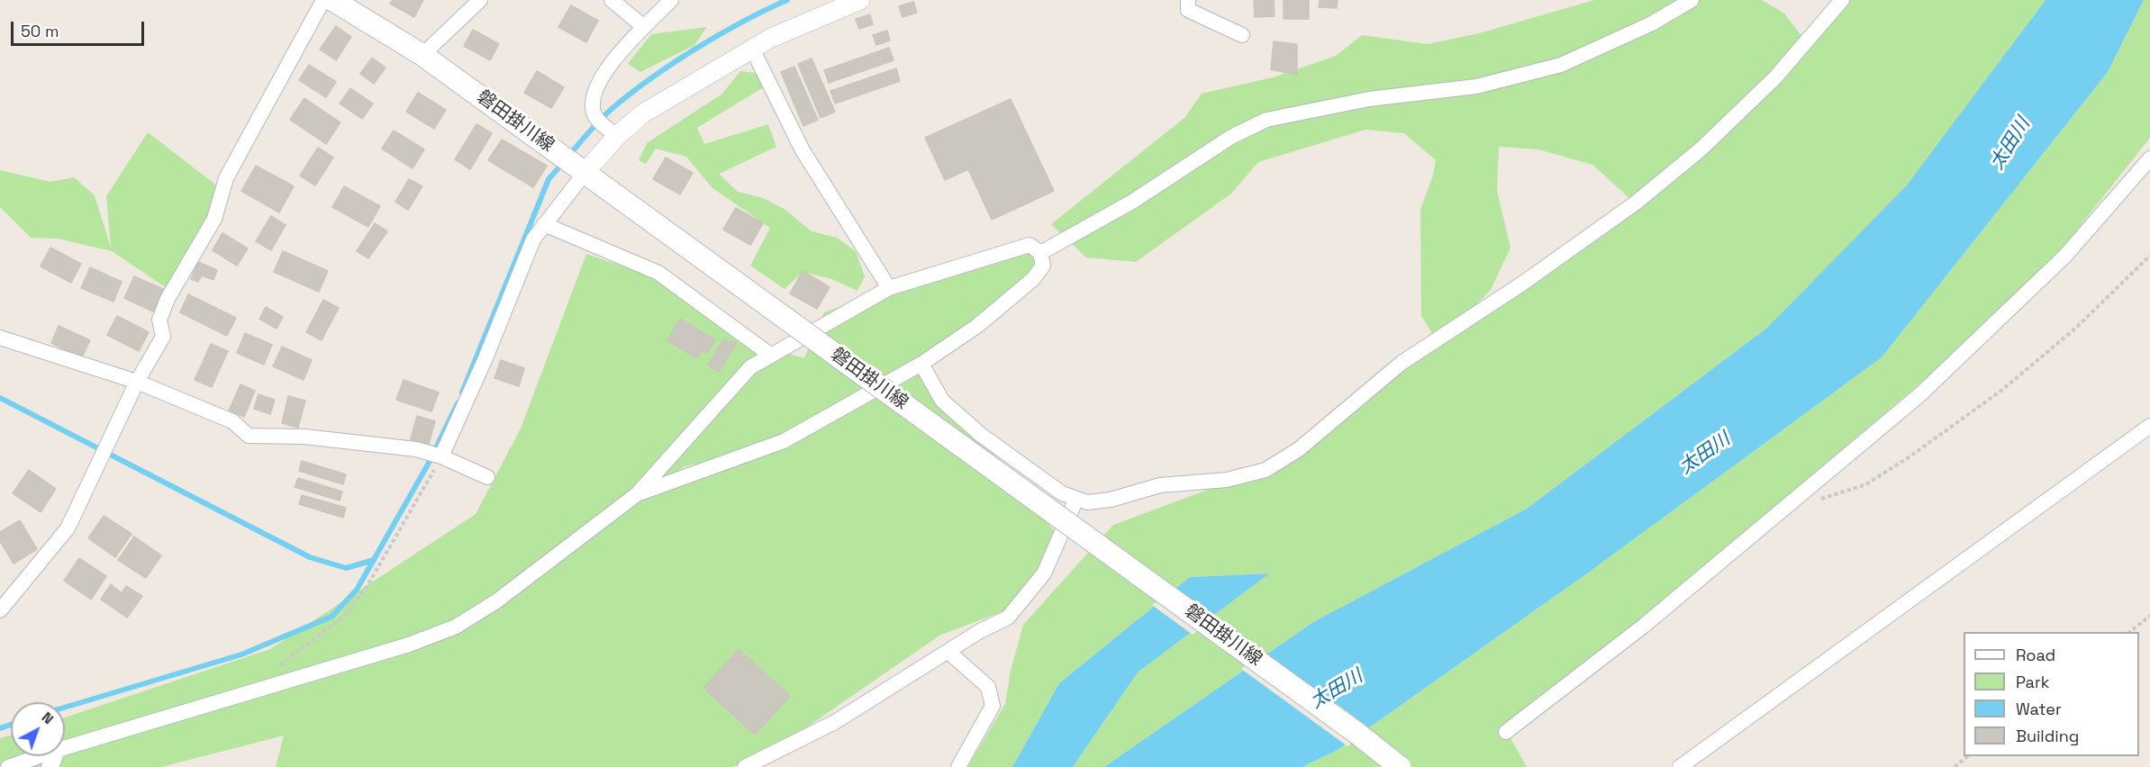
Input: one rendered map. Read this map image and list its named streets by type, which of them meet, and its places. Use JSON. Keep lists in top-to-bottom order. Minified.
{"streets":{"main road":["磐田掛川線"]},"water":["太田川"],"legend":["Road","Park","Water","Building"],"scale_bar":"50 m","north":"top right"}
